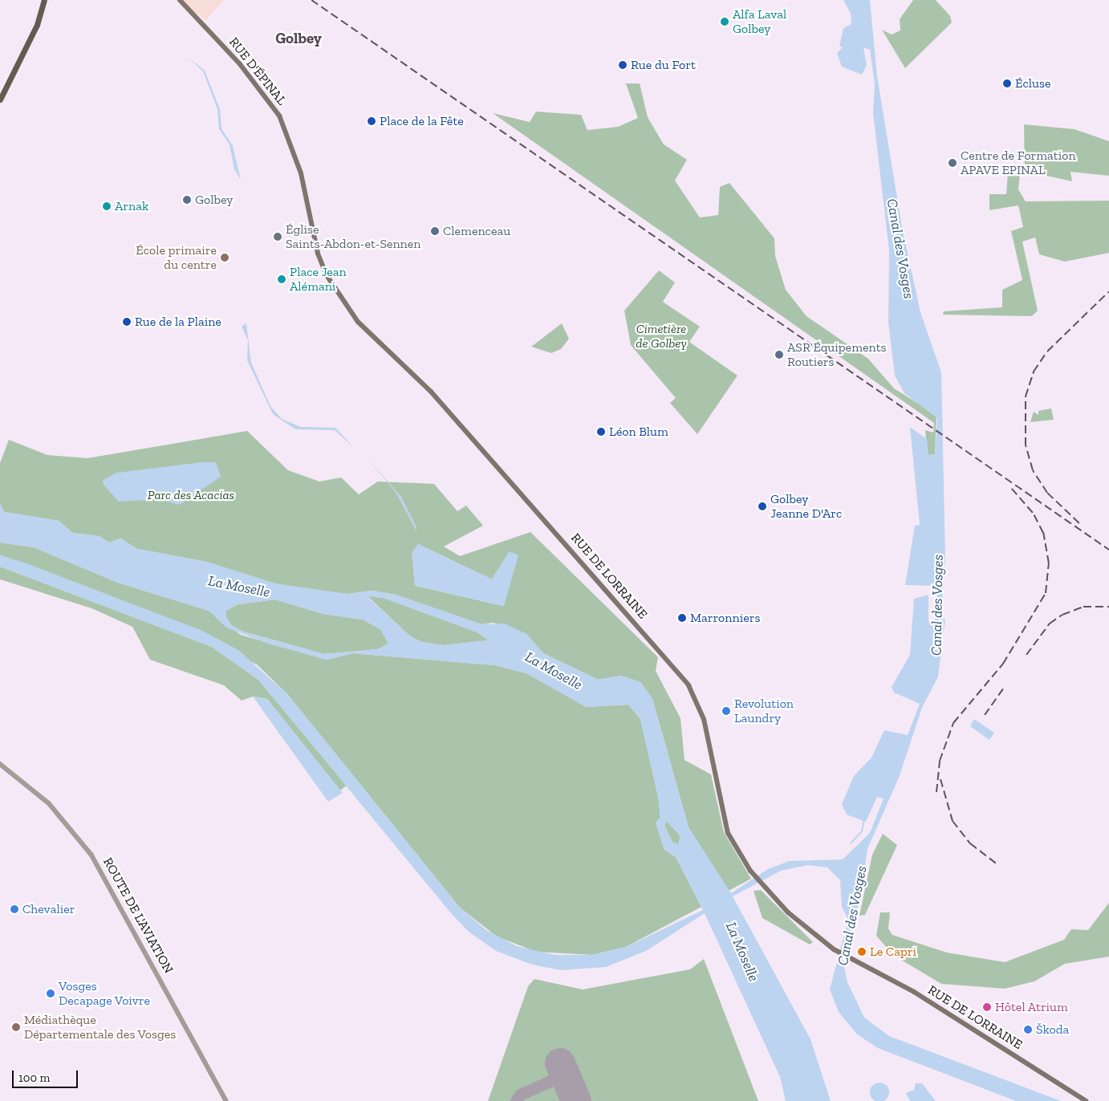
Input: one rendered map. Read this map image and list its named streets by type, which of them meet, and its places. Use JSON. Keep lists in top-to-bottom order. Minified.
{"streets":{"main road":["RUE D'ÉPINAL","RUE DE LORRAINE"],"street":["ROUTE DE L'AVIATION"]},"crossings":[["RUE D'ÉPINAL","RUE DE LORRAINE"]],"districts":["Golbey"],"water":["Canal des Vosges","La Moselle"],"parks":["Cimetière de Golbey","Parc des Acacias"],"places":["Alfa Laval Golbey","Rue du Fort","Écluse","Place de la Fête","Centre de Formation APAVE EPINAL","Golbey","Arnak","Clemenceau","Église Saints-Abdon-et-Sennen","École primaire du centre","Place Jean Alémani","Rue de la Plaine","ASR Équipements Routiers","Léon Blum","Golbey Jeanne D'Arc","Marronniers","Revolution Laundry","Chevalier","Le Capri","Vosges Decapage Voivre","Hôtel Atrium","Médiathèque Départementale des Vosges","Škoda"],"scale_bar":"100 m"}
